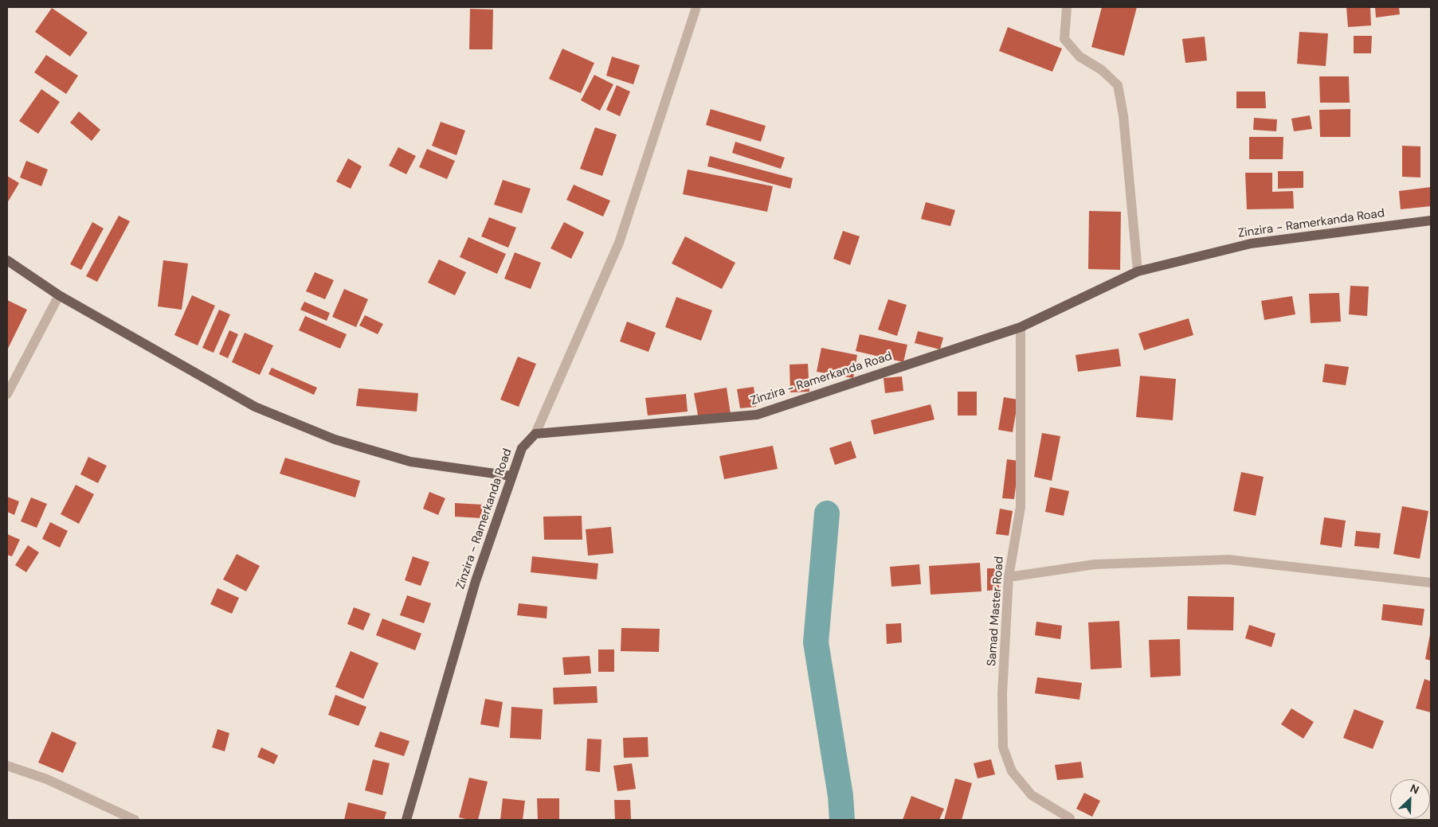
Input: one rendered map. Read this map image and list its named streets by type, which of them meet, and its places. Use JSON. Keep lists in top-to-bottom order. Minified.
{"streets":{"main road":["Zinzira - Ramerkanda Road"],"street":["Samad Master Road"]},"crossings":[["Zinzira - Ramerkanda Road","Samad Master Road"]],"north":"top right"}
